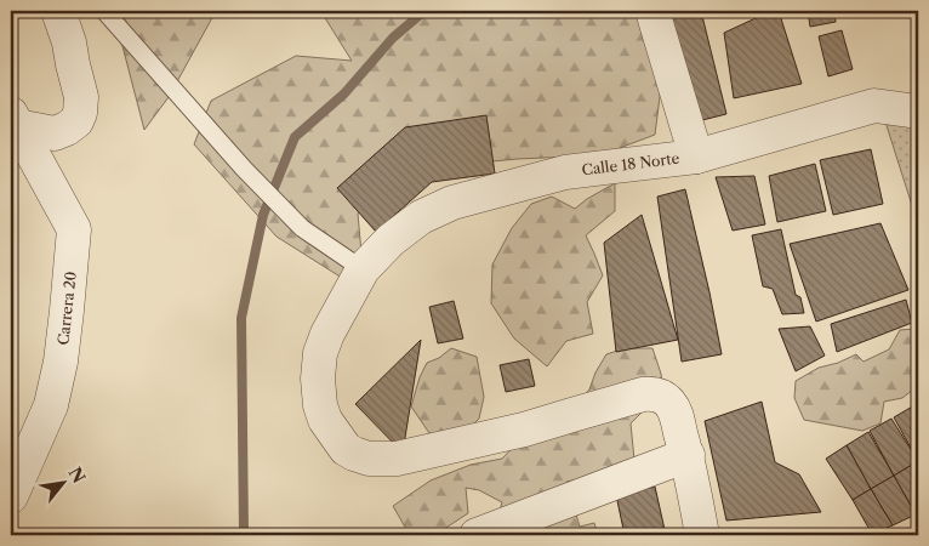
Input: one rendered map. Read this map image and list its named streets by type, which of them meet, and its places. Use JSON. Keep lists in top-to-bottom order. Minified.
{"streets":{"street":["Calle 18 Norte","Carrera 20"]},"north":"top right"}
